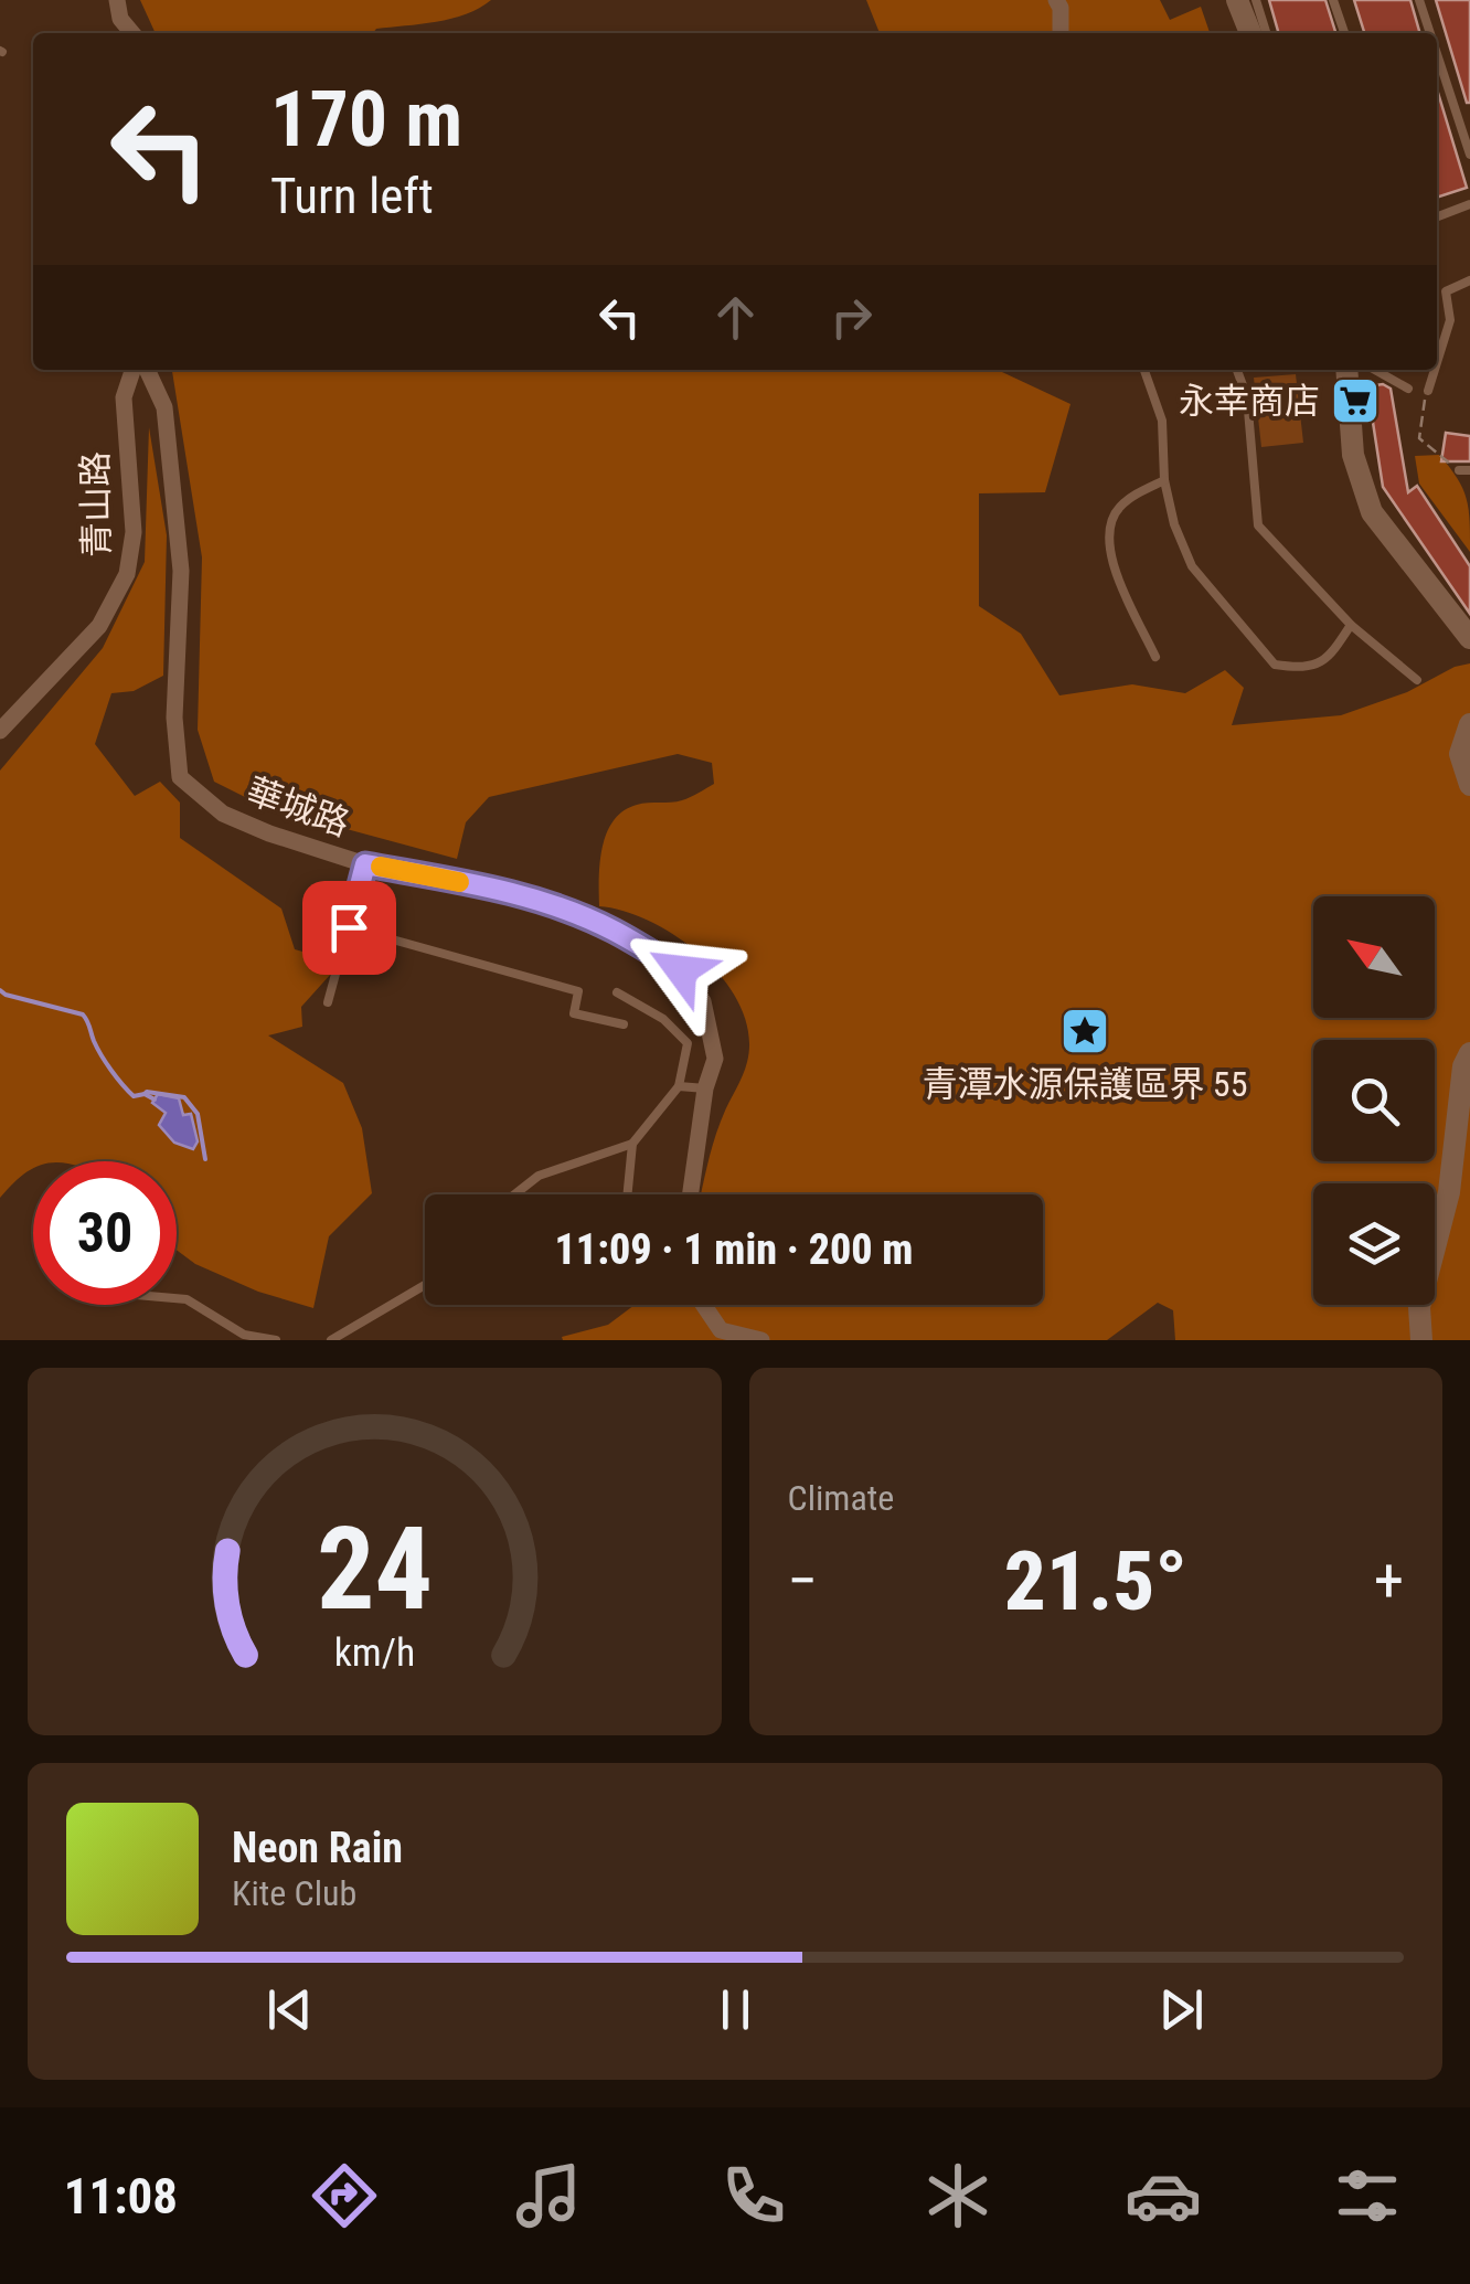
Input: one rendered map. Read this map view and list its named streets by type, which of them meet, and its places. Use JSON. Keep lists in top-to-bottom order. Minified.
{"streets":{"street":["青山路","華城路"]},"places":{"supermarket":["永幸商店"],"place":["青潭水源保護區界 55"]},"north":"top left","page":{"turn":["170 m","Turn left"],"limit":"30","trip":"11:09 · 1 min · 200 m","tile":"Climate","heat":["−","21.5°","+"],"song":["Neon Rain","Kite Club"],"tabs":"11:08","gauge":["24","km/h"]}}
